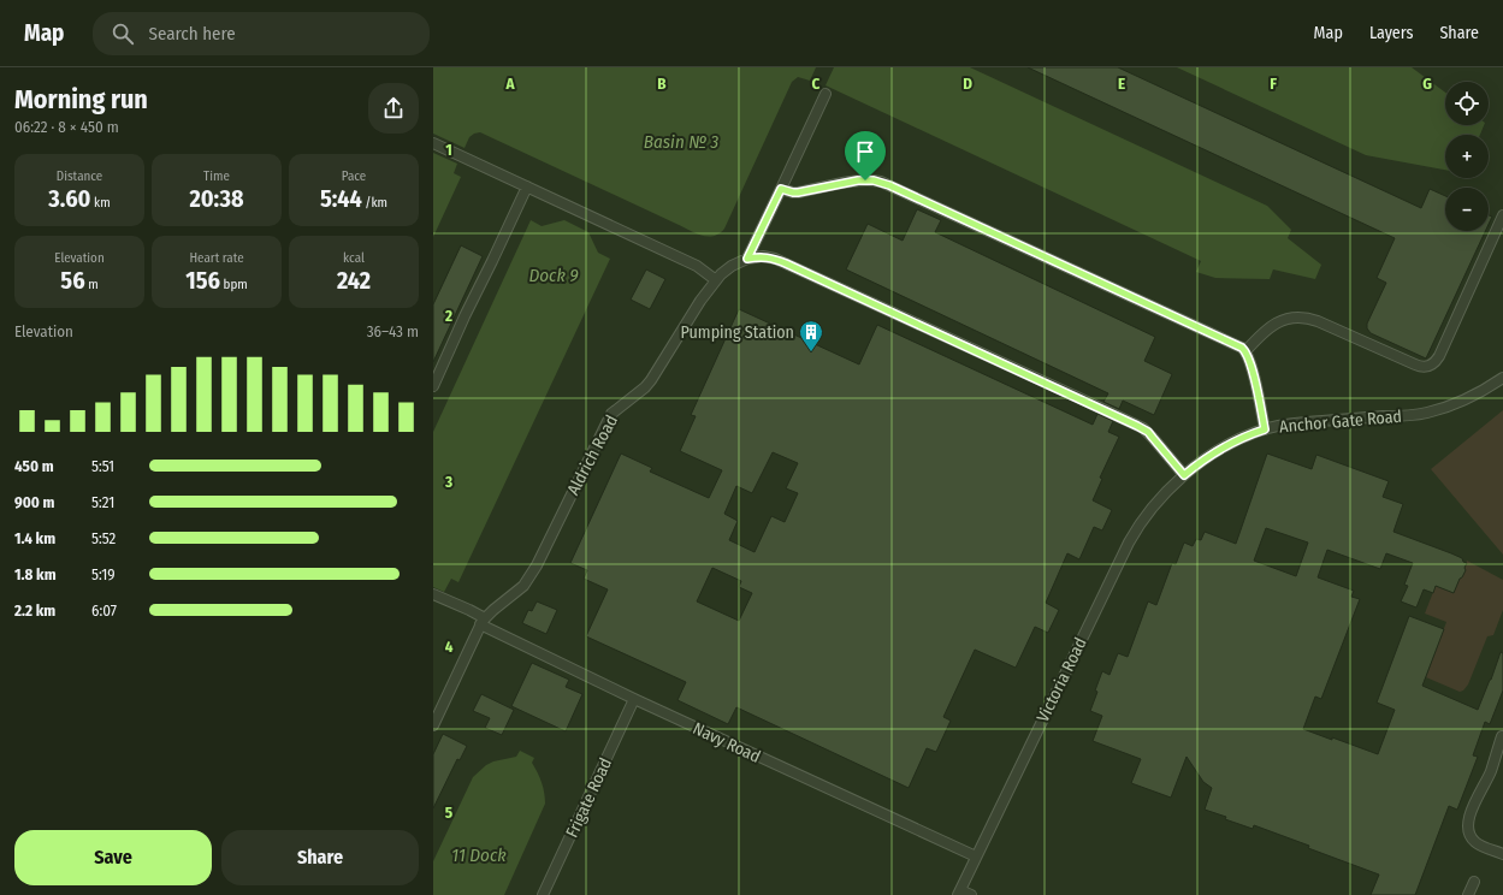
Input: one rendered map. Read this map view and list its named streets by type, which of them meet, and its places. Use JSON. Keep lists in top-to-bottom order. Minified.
{"streets":{"lane":["Anchor Gate Road","Aldrich Road","Victoria Road","Navy Road","Frigate Road"]},"crossings":[["Anchor Gate Road","Aldrich Road"],["Anchor Gate Road","Victoria Road"],["Aldrich Road","Victoria Road"],["Aldrich Road","Navy Road"],["Victoria Road","Navy Road"],["Navy Road","Frigate Road"]],"water":["Basin № 3","Dock 9","11 Dock"],"places":{"building":["Pumping Station"]},"page":{"header":"Map","search":"Search here","nav":["Map","Layers","Share"],"heading":["Morning run","06:22 · 8 × 450 m"],"map_buttons":["+","−"],"stats":[["Distance","3.60 km"],["Time","20:38"],["Pace","5:44 /km"],["Elevation","56 m"],["Heart rate","156 bpm"],["kcal","242"]],"chart":["Elevation","36–43 m"],"list":[{"name":"450 m","note":"5:51"},{"name":"900 m","note":"5:21"},{"name":"1.4 km","note":"5:52"},{"name":"1.8 km","note":"5:19"},{"name":"2.2 km","note":"6:07"}],"buttons":["Save","Share"]},"grid":{"columns":["A","B","C","D","E","F","G"],"rows":["1","2","3","4","5"]}}
